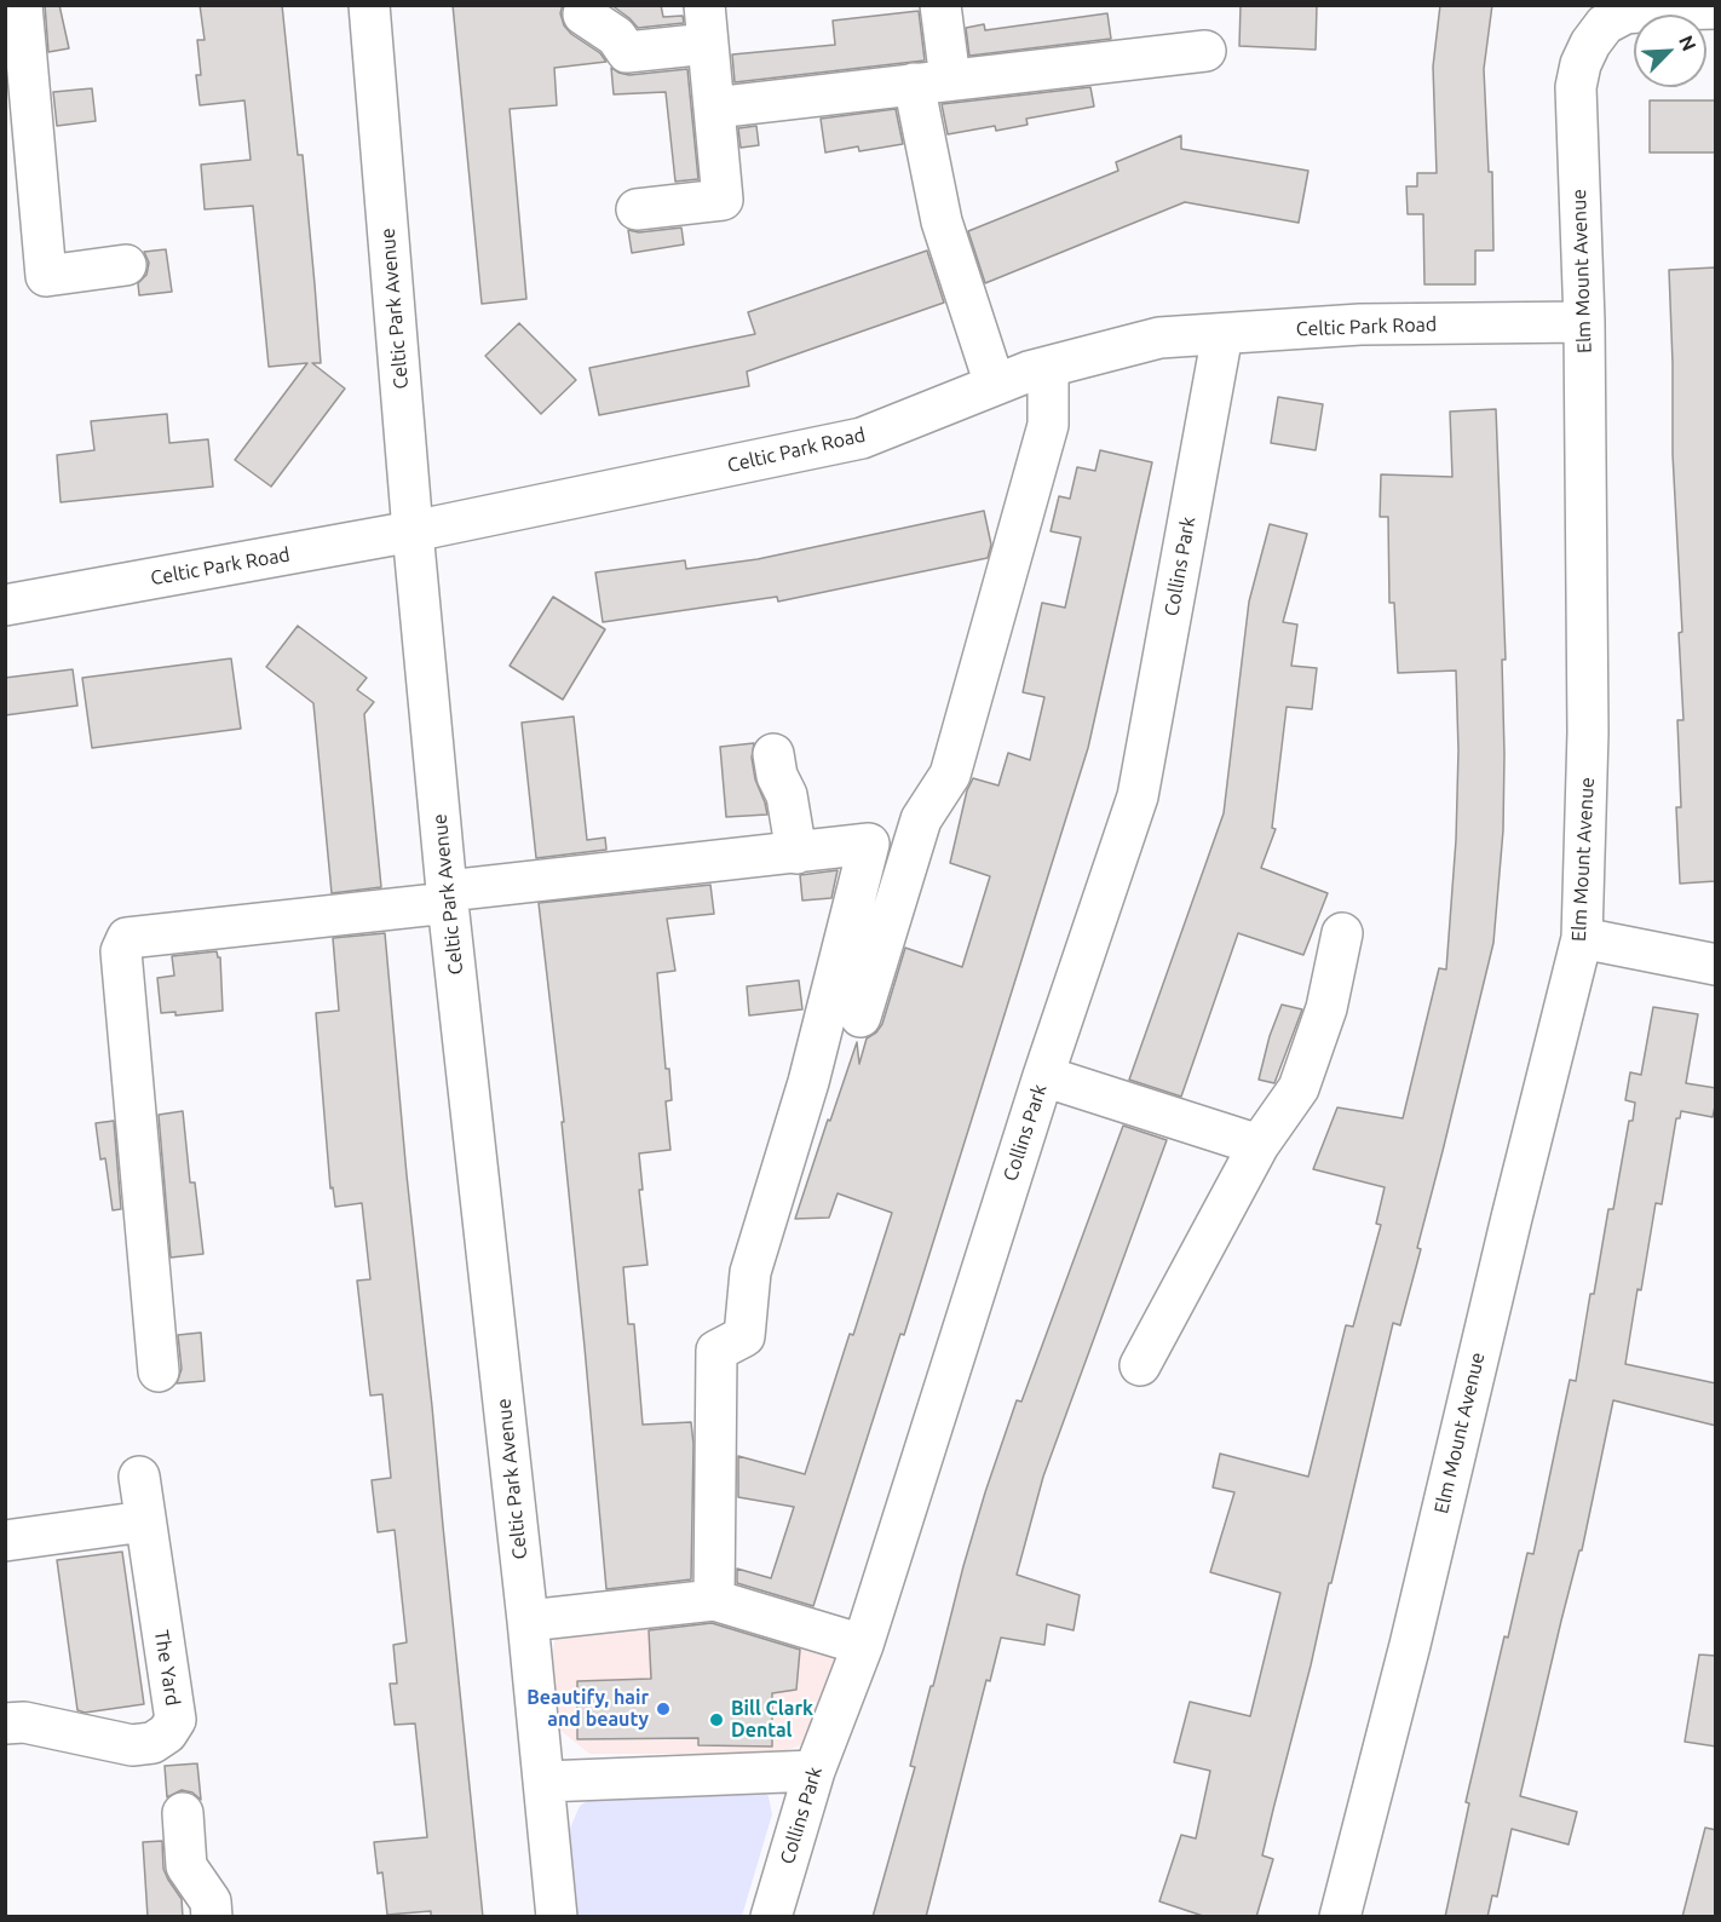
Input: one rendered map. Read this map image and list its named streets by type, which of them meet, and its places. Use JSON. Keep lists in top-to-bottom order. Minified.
{"streets":{"street":["Elm Mount Avenue","Celtic Park Avenue","Celtic Park Road","Collins Park","The Yard"]},"crossings":[["Elm Mount Avenue","Celtic Park Road"],["Celtic Park Avenue","Celtic Park Road"],["Celtic Park Road","Collins Park"]],"places":["Beautify, hair and beauty","Bill Clark Dental"],"north":"top right"}
